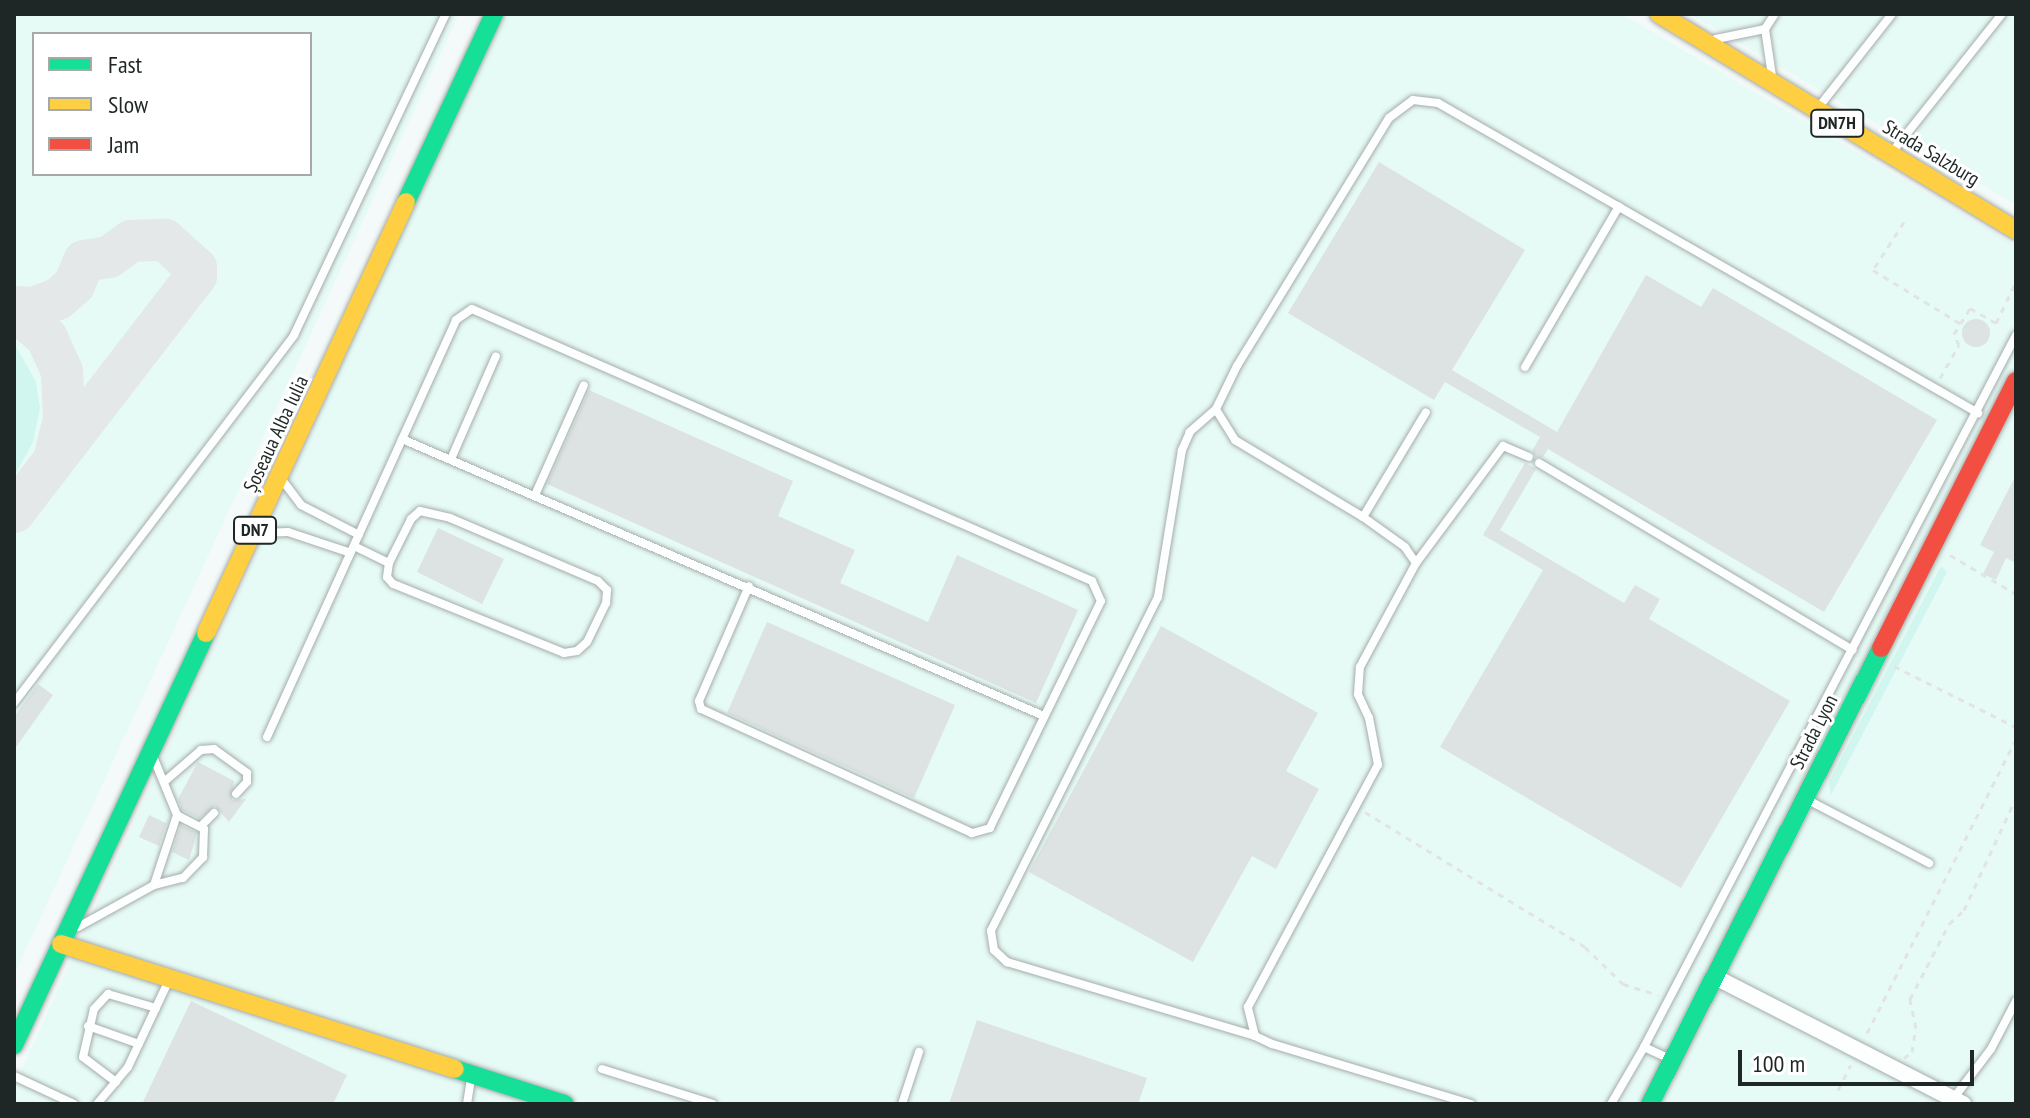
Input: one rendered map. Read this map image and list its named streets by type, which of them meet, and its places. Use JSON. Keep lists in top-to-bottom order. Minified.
{"streets":{"main road":["DN7H","Strada Salzburg","Șoseaua Alba Iulia","DN7","Strada Lyon"]},"legend":["Fast","Slow","Jam"],"scale_bar":"100 m"}
